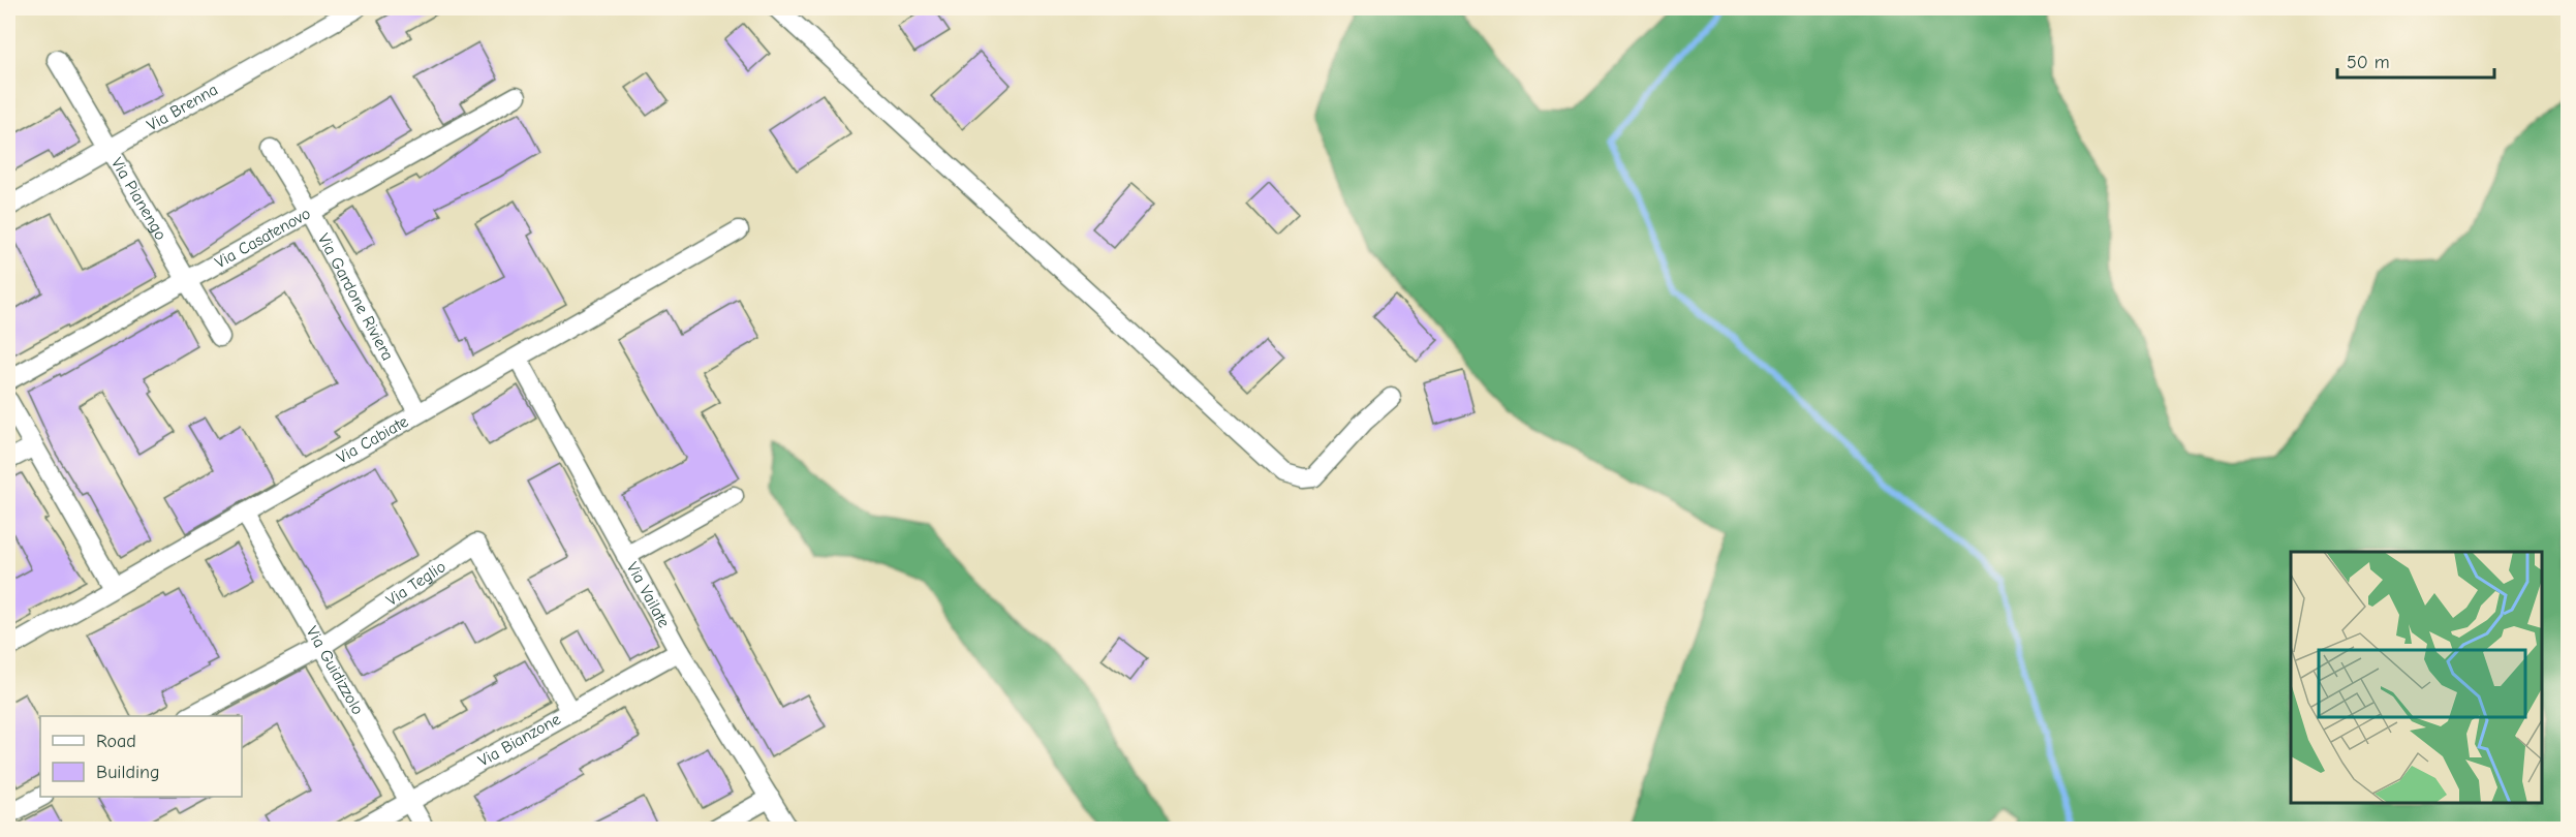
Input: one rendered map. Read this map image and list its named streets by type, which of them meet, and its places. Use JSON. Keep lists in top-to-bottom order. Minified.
{"streets":{"street":["Via Brenna","Via Pianengo","Via Casatenovo","Via Gardone Riviera","Via Cabiate","Via Teglio","Via Vailate","Via Guidizzolo","Via Bianzone"]},"crossings":[["Via Brenna","Via Pianengo"],["Via Pianengo","Via Casatenovo"],["Via Casatenovo","Via Gardone Riviera"],["Via Gardone Riviera","Via Cabiate"],["Via Cabiate","Via Vailate"],["Via Cabiate","Via Guidizzolo"],["Via Teglio","Via Guidizzolo"],["Via Teglio","Via Bianzone"],["Via Vailate","Via Bianzone"],["Via Guidizzolo","Via Bianzone"]],"legend":["Road","Building"],"scale_bar":"50 m"}
